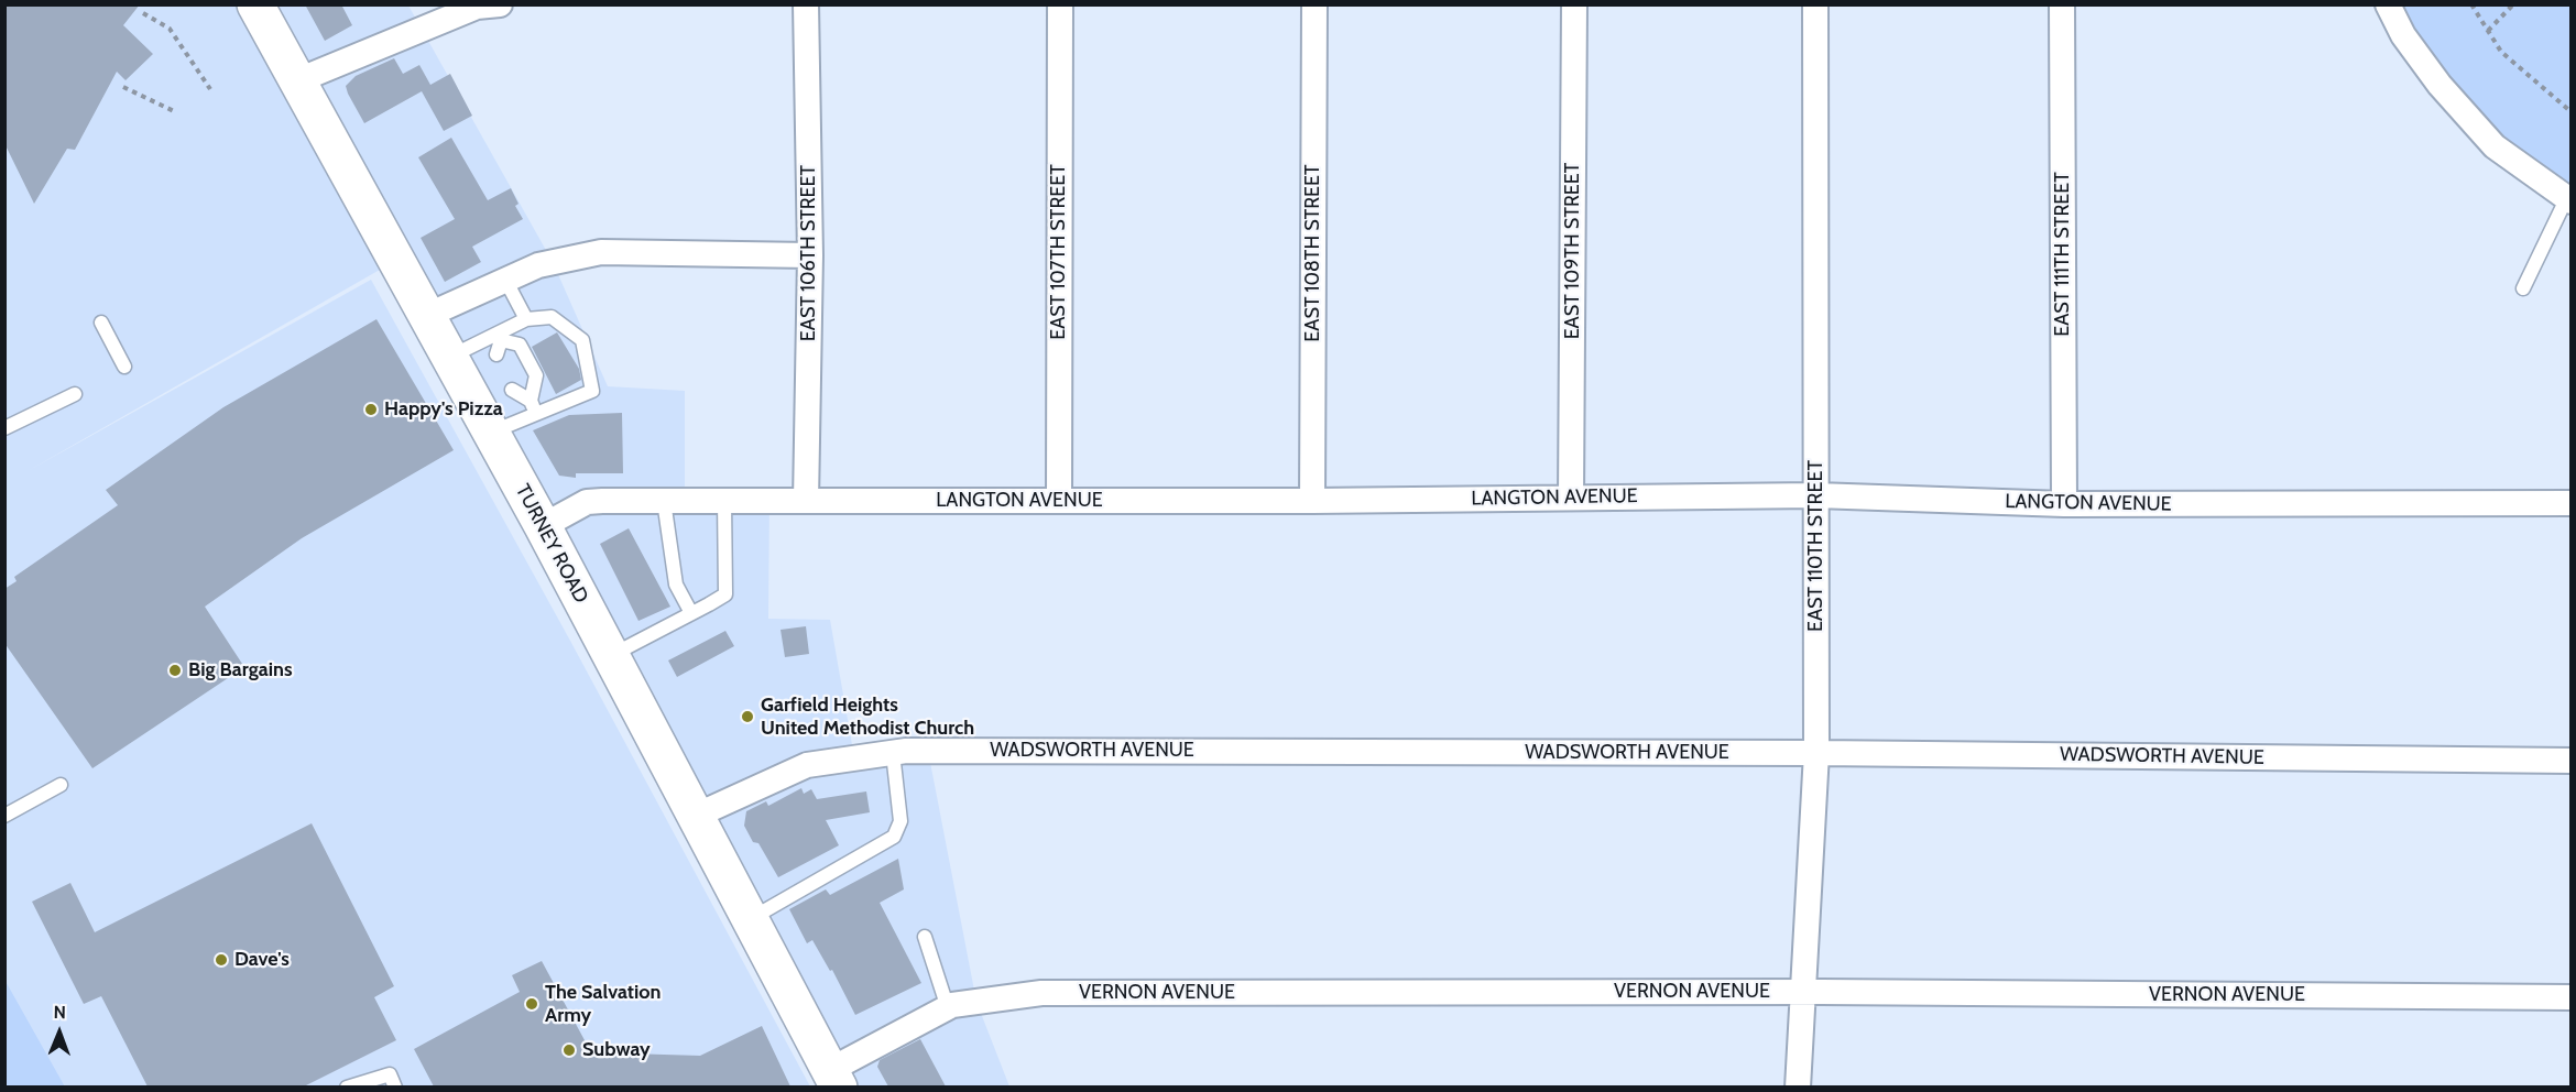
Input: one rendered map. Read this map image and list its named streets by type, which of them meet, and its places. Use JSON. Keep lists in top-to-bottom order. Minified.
{"streets":{"main road":["TURNEY ROAD"],"street":["EAST 109TH STREET","EAST 107TH STREET","EAST 106TH STREET","EAST 108TH STREET","EAST 111TH STREET","LANGTON AVENUE","EAST 110TH STREET","WADSWORTH AVENUE","VERNON AVENUE"]},"crossings":[["EAST 109TH STREET","LANGTON AVENUE"],["EAST 107TH STREET","LANGTON AVENUE"],["EAST 106TH STREET","LANGTON AVENUE"],["EAST 108TH STREET","LANGTON AVENUE"],["EAST 111TH STREET","LANGTON AVENUE"],["LANGTON AVENUE","TURNEY ROAD"],["LANGTON AVENUE","EAST 110TH STREET"],["TURNEY ROAD","WADSWORTH AVENUE"],["TURNEY ROAD","VERNON AVENUE"],["EAST 110TH STREET","WADSWORTH AVENUE"],["EAST 110TH STREET","VERNON AVENUE"]],"places":["Happy's Pizza","Big Bargains","Garfield Heights United Methodist Church","Dave's","The Salvation Army","Subway"],"north":"top"}
